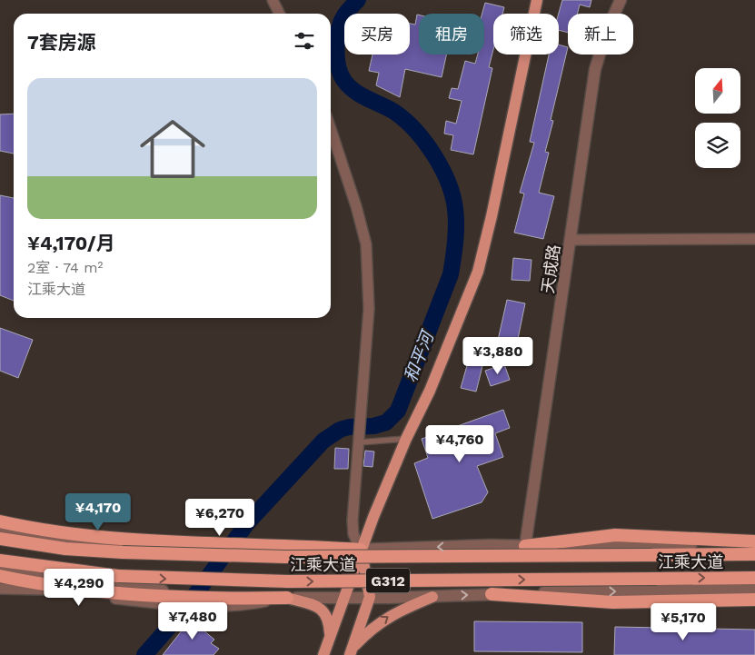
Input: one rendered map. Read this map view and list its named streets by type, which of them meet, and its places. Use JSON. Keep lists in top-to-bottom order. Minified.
{"streets":{"highway":["江乘大道","G312"],"street":["天成路"]},"water":["和平河"],"north":"top","page":{"chip":["买房","租房","筛选","新上"],"heading":"7套房源","list":[{"name":"¥4,170/月","note":"2室 · 74 m² · 江乘大道"}],"price":["¥3,880","¥4,760","¥4,170","¥6,270","¥4,290","¥7,480","¥5,170"]}}
